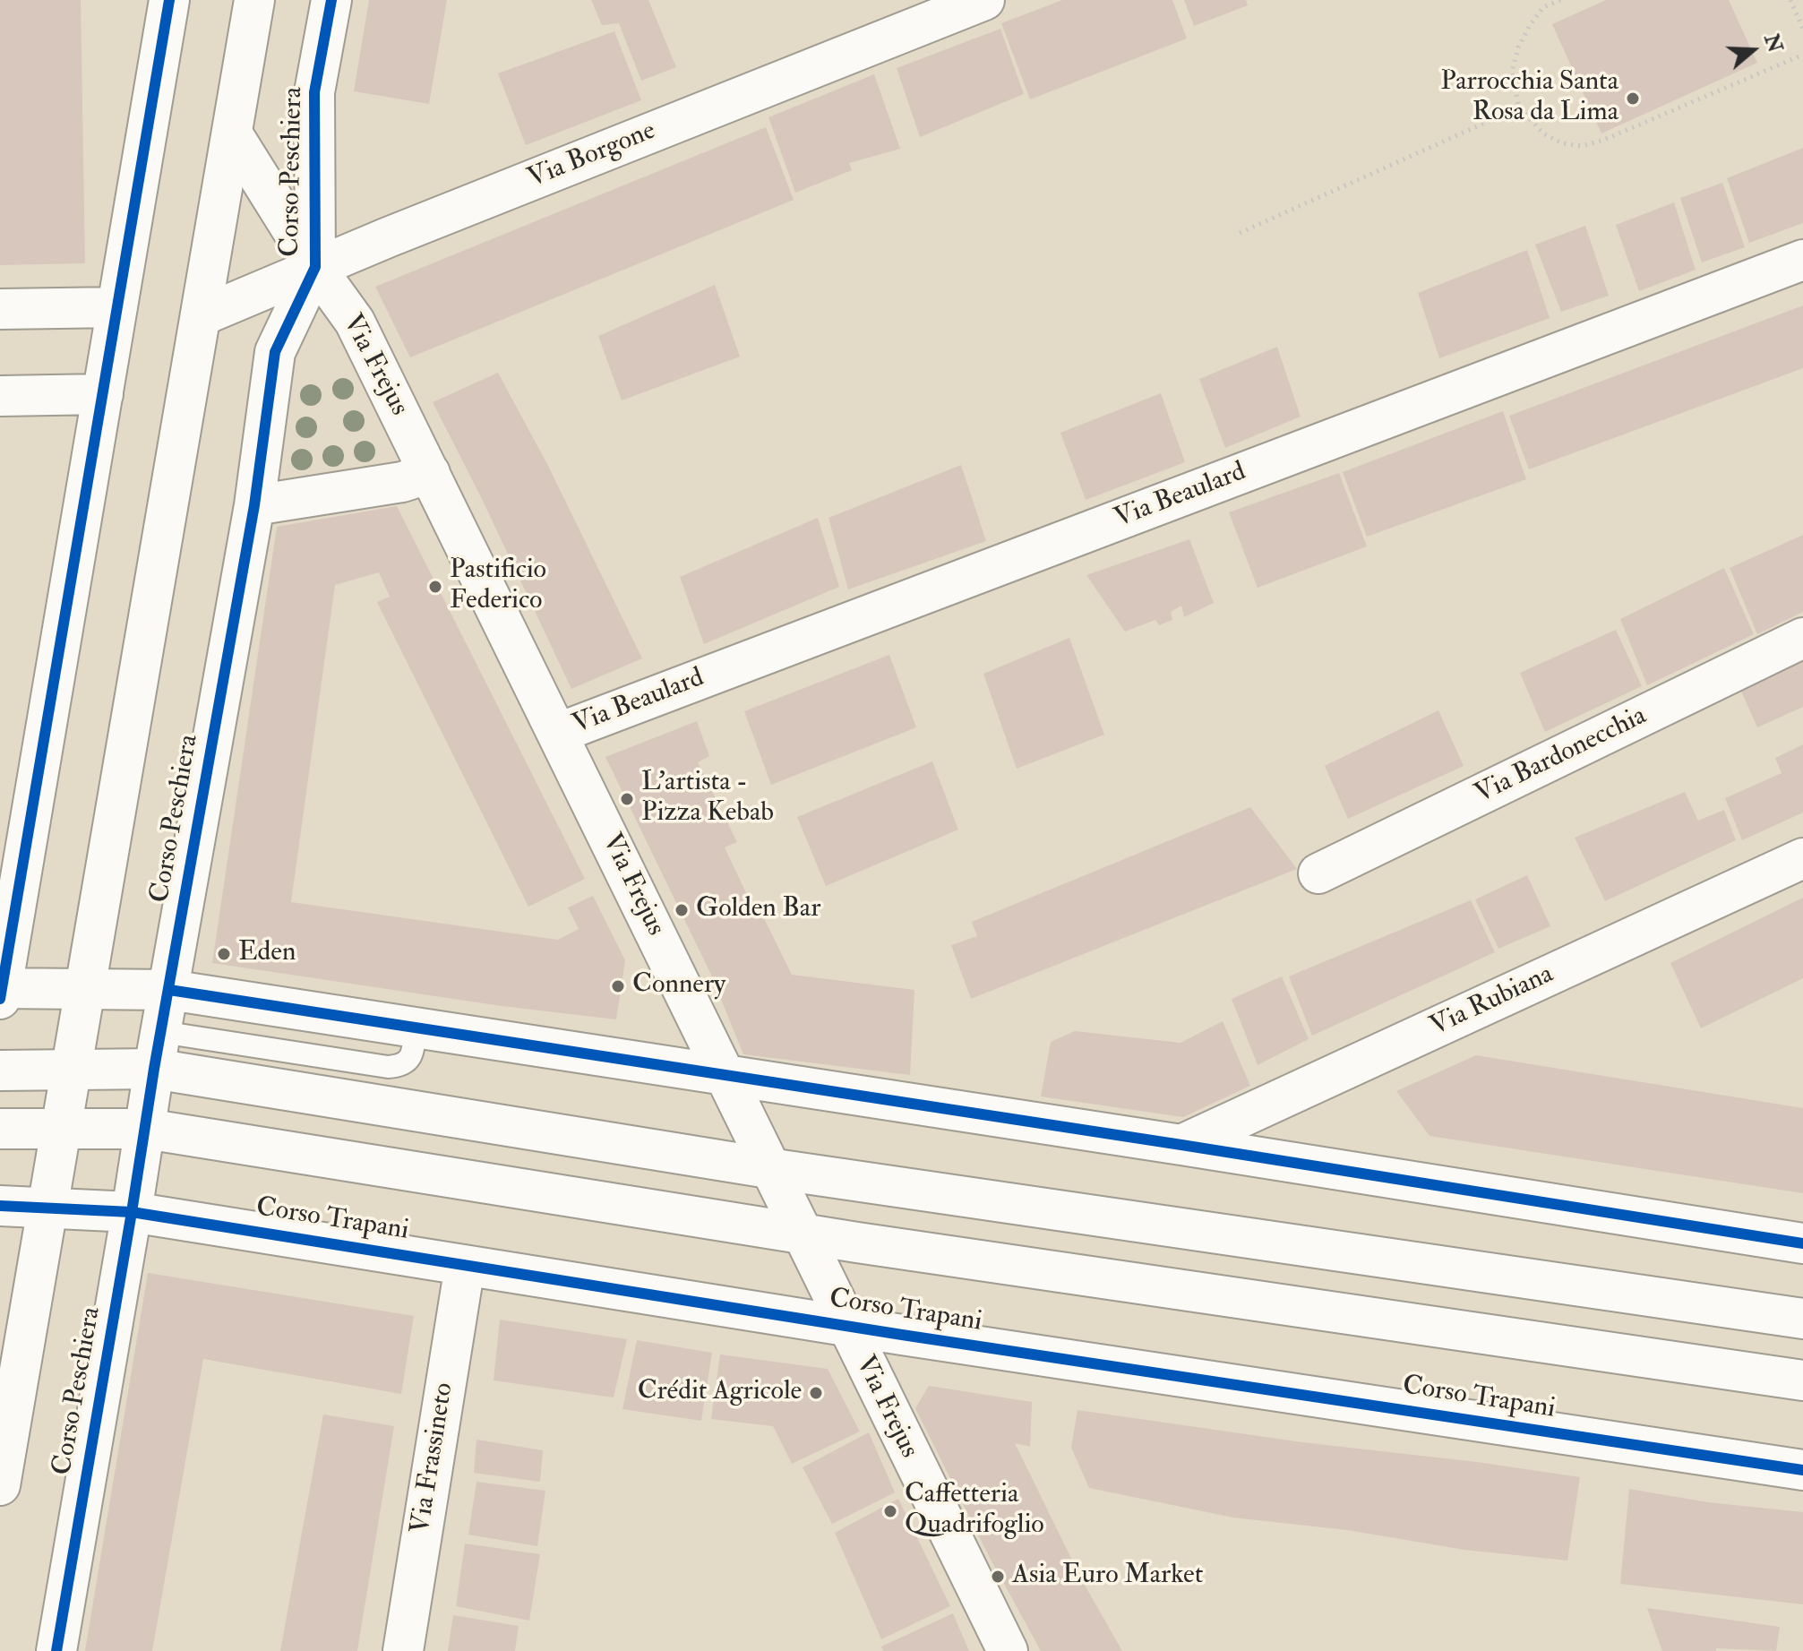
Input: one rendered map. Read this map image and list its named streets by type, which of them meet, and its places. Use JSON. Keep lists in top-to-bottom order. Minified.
{"streets":{"street":["Via Borgone","Corso Peschiera","Via Frejus","Via Beaulard","Via Bardonecchia","Via Rubiana","Corso Trapani","Via Frassineto"]},"crossings":[["Via Borgone","Corso Peschiera"],["Via Borgone","Via Frejus"],["Corso Peschiera","Via Frejus"],["Corso Peschiera","Corso Trapani"],["Via Frejus","Via Beaulard"],["Via Frejus","Corso Trapani"],["Corso Trapani","Via Frassineto"]],"places":["Parrocchia Santa Rosa da Lima","Pastificio Federico","L'artista - Pizza Kebab","Golden Bar","Eden","Connery","Crédit Agricole","Caffetteria Quadrifoglio","Asia Euro Market"],"north":"right"}
